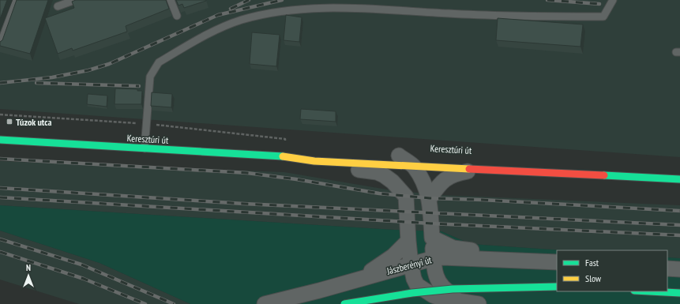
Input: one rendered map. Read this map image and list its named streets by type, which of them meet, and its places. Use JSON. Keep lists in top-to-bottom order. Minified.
{"streets":{"main road":["Keresztúri út"],"street":["Jászberényi út"]},"places":{"transit":["Túzok utca"]},"legend":["Fast","Slow"],"north":"top"}
